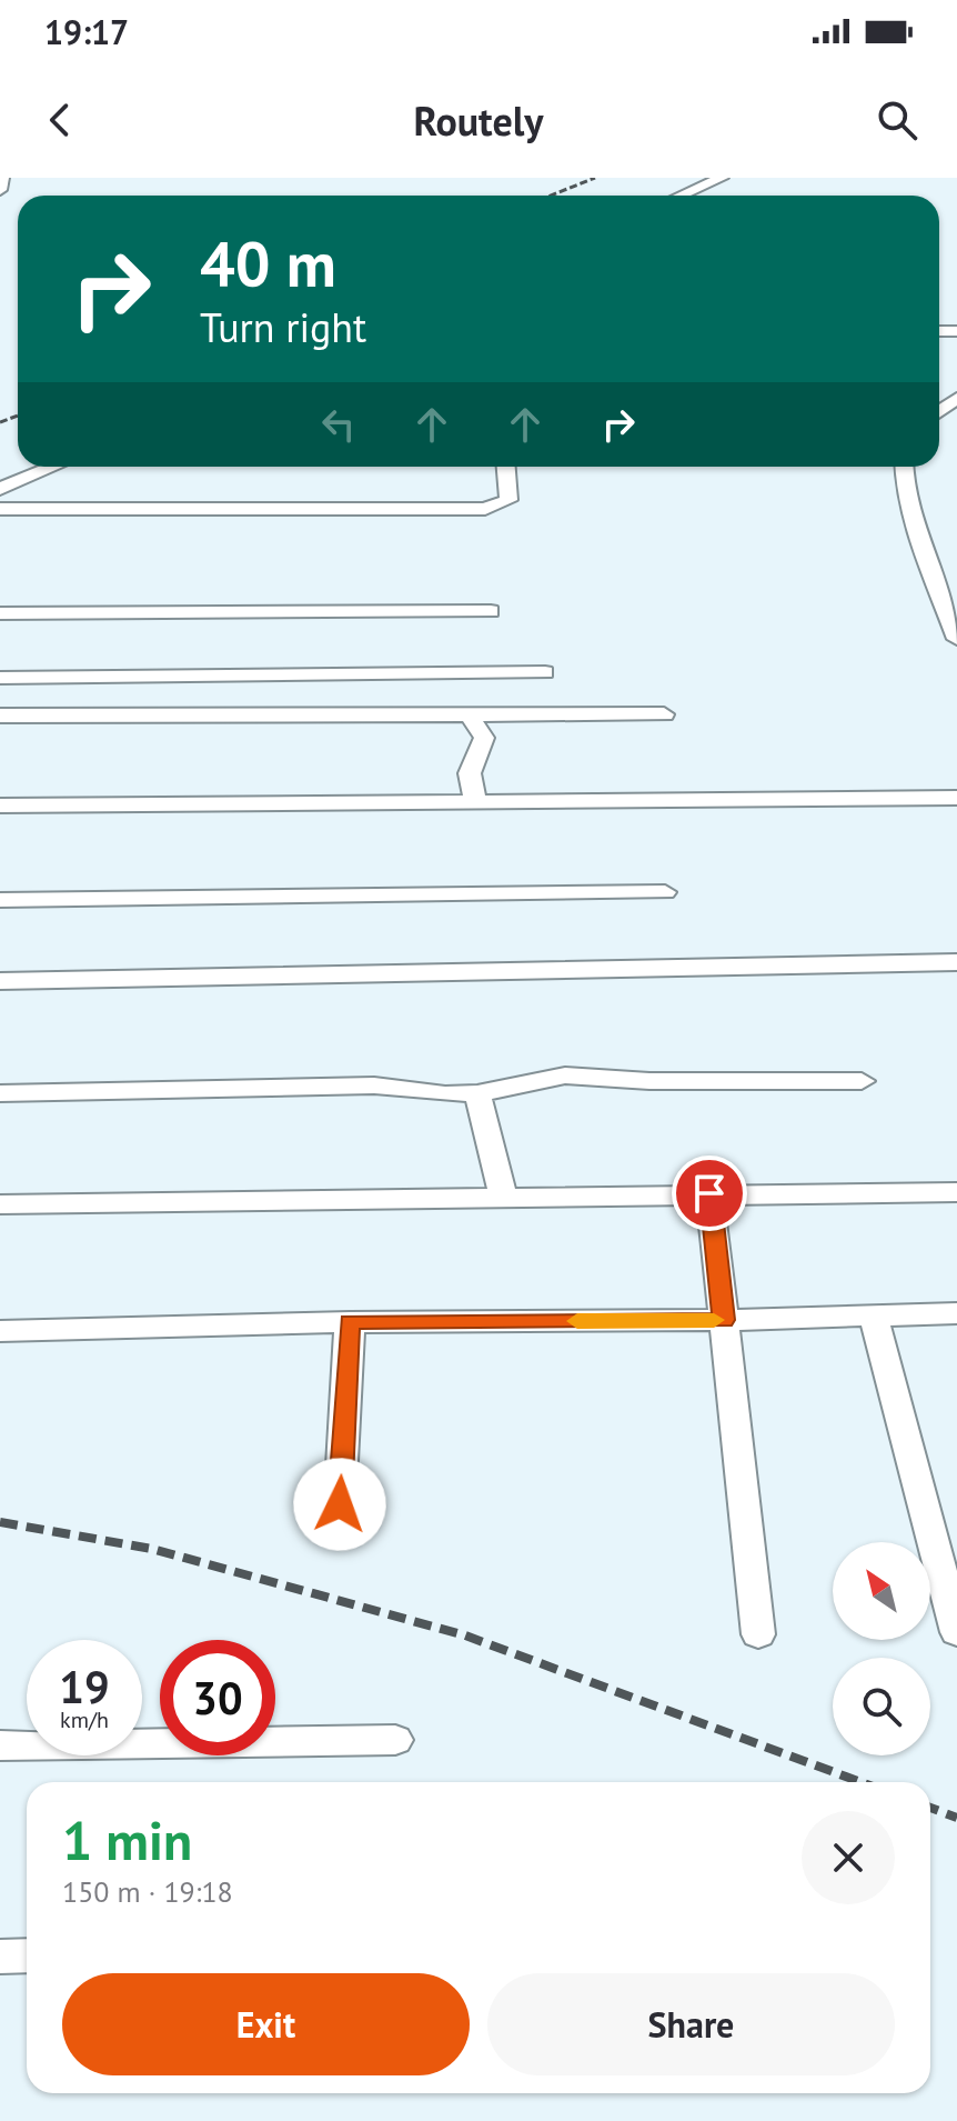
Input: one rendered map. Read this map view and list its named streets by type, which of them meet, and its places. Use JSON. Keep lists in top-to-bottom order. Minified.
{"north":"top left","page":{"status":"19:17","header":"Routely","turn":["40 m","Turn right"],"speed":"19 km/h","limit":"30","heading":["1 min","150 m · 19:18"],"buttons":["Exit","Share"]}}
